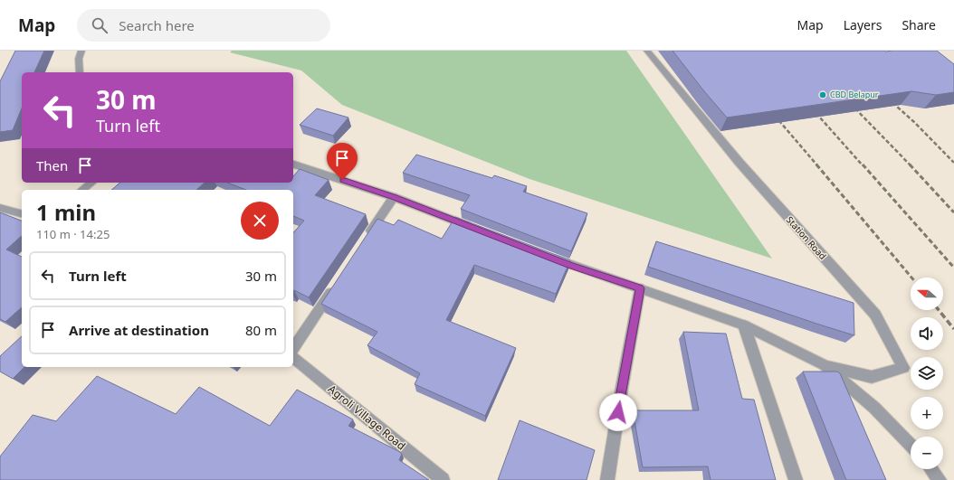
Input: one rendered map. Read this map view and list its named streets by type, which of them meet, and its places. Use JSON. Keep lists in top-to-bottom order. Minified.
{"streets":{"street":["Station Road","Agroli Village Road"]},"places":["CBD Belapur"],"north":"left","page":{"header":"Map","search":"Search here","nav":["Map","Layers","Share"],"turn":["30 m","Turn left"],"then":"Then","heading":["1 min","110 m · 14:25"],"list":[{"name":"Turn left","value":"30 m"},{"name":"Arrive at destination","value":"80 m"}],"map_buttons":["+","−"]}}
